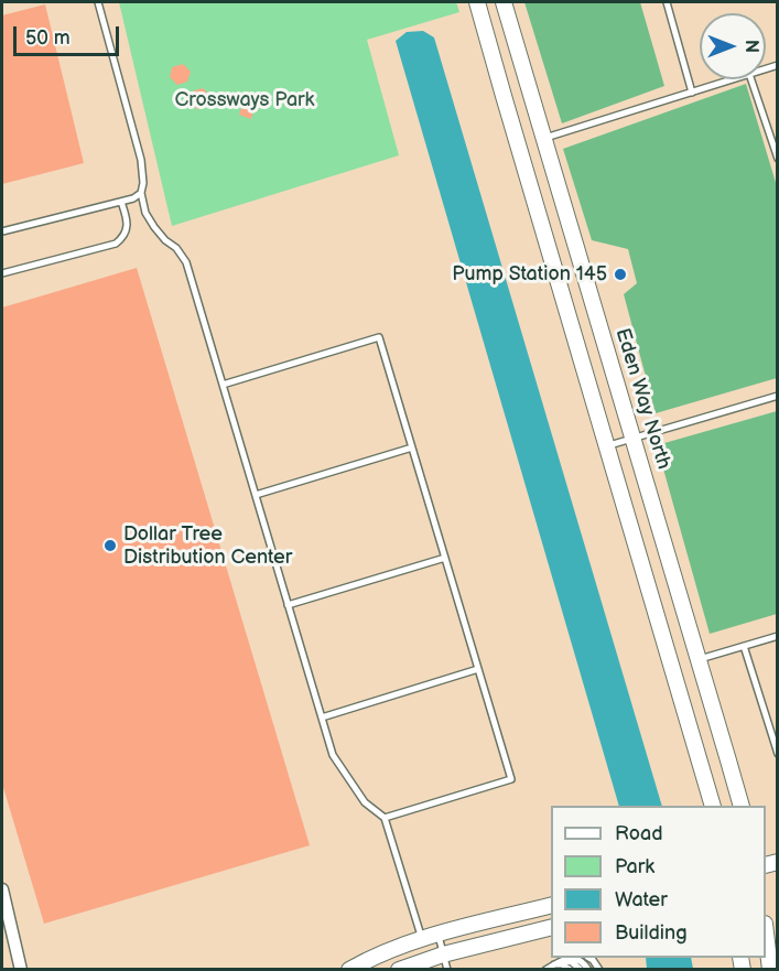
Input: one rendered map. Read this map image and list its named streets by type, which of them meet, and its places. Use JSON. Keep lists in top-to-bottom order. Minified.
{"streets":{"street":["Eden Way North"]},"parks":["Crossways Park"],"places":["Pump Station 145","Dollar Tree Distribution Center"],"legend":["Road","Park","Water","Building"],"scale_bar":"50 m","north":"right"}
